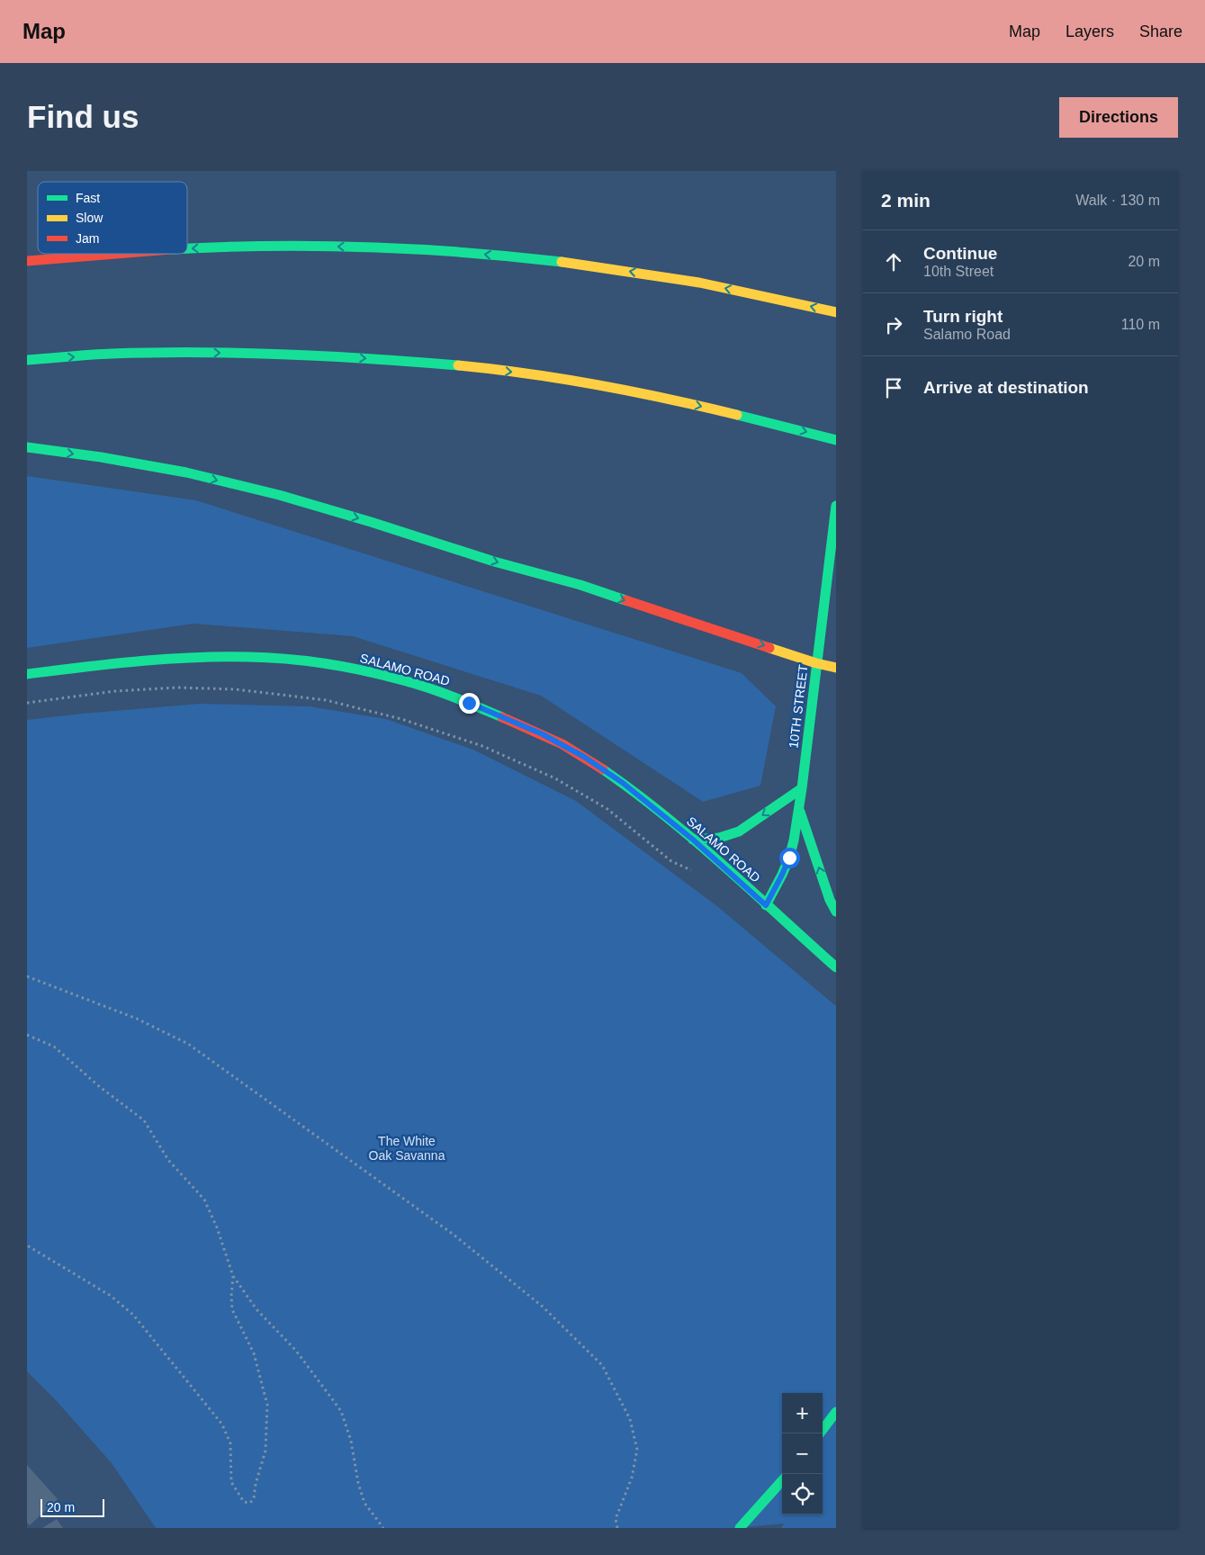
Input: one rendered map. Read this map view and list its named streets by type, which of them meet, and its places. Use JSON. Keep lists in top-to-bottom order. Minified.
{"streets":{"main road":["SALAMO ROAD","10TH STREET"]},"crossings":[["SALAMO ROAD","10TH STREET"]],"parks":["The White Oak Savanna"],"legend":["Fast","Slow","Jam"],"scale_bar":"20 m","page":{"header":"Map","nav":["Map","Layers","Share"],"buttons":"Directions","title":"Find us","heading":["2 min","Walk · 130 m"],"list":[["Continue","10th Street","20 m"],["Turn right","Salamo Road","110 m"],"Arrive at destination"],"map_buttons":["+","−"],"scale":"20 m"}}
